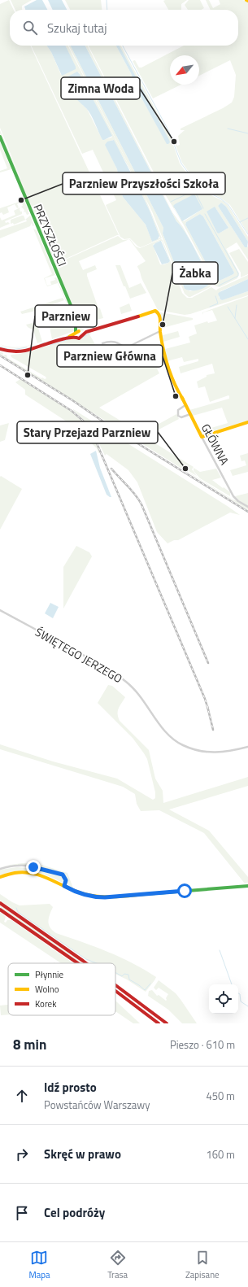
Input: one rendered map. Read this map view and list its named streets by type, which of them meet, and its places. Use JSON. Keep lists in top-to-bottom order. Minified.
{"streets":{"main road":["PRZYSZŁOŚCI","GŁÓWNA"],"street":["ŚWIĘTEGO JERZEGO"]},"crossings":[["PRZYSZŁOŚCI","GŁÓWNA"]],"places":["Zimna Woda","Parzniew Przyszłości Szkoła","Żabka","Parzniew","Parzniew Główna","Stary Przejazd Parzniew"],"legend":["Płynnie","Wolno","Korek"],"north":"bottom left","page":{"search":"Szukaj tutaj","heading":["8 min","Pieszo · 610 m"],"list":[["Idź prosto","Powstańców Warszawy","450 m"],["Skręć w prawo","160 m"],"Cel podróży"],"nav":["Mapa","Trasa","Zapisane"]}}
